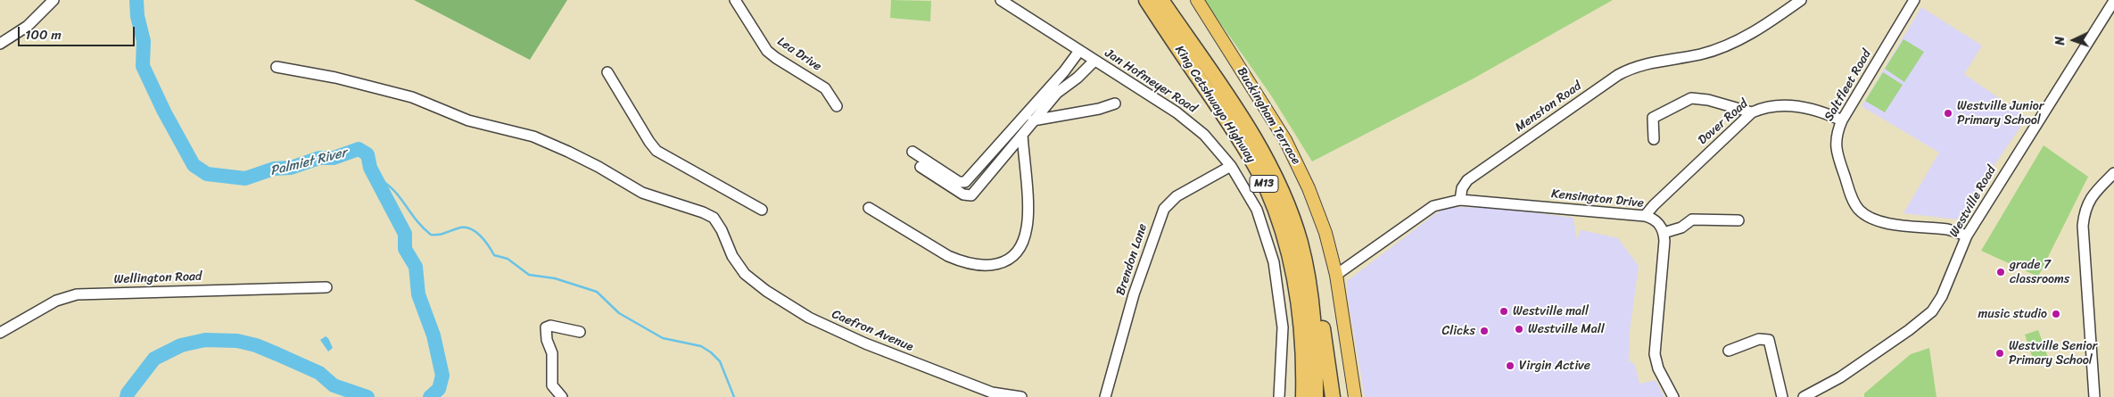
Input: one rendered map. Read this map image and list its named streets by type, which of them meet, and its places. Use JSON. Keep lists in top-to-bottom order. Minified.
{"streets":{"highway":["King Cetshwayo Highway","M13"],"main road":["Buckingham Terrace"],"street":["Lea Drive","Jan Hofmeyer Road","Saltfleet Road","Menston Road","Dover Road","Kensington Drive","Westville Road","Brendon Lane","Wellington Road","Caefron Avenue"]},"crossings":[["Jan Hofmeyer Road","Brendon Lane"],["Saltfleet Road","Dover Road"],["Saltfleet Road","Westville Road"],["Menston Road","Kensington Drive"],["Dover Road","Kensington Drive"]],"water":["Palmiet River"],"places":["Westville Junior Primary School","grade 7 classrooms","Westville mall","music studio","Westville Mall","Clicks","Westville Senior Primary School","Virgin Active"],"scale_bar":"100 m","north":"left"}
